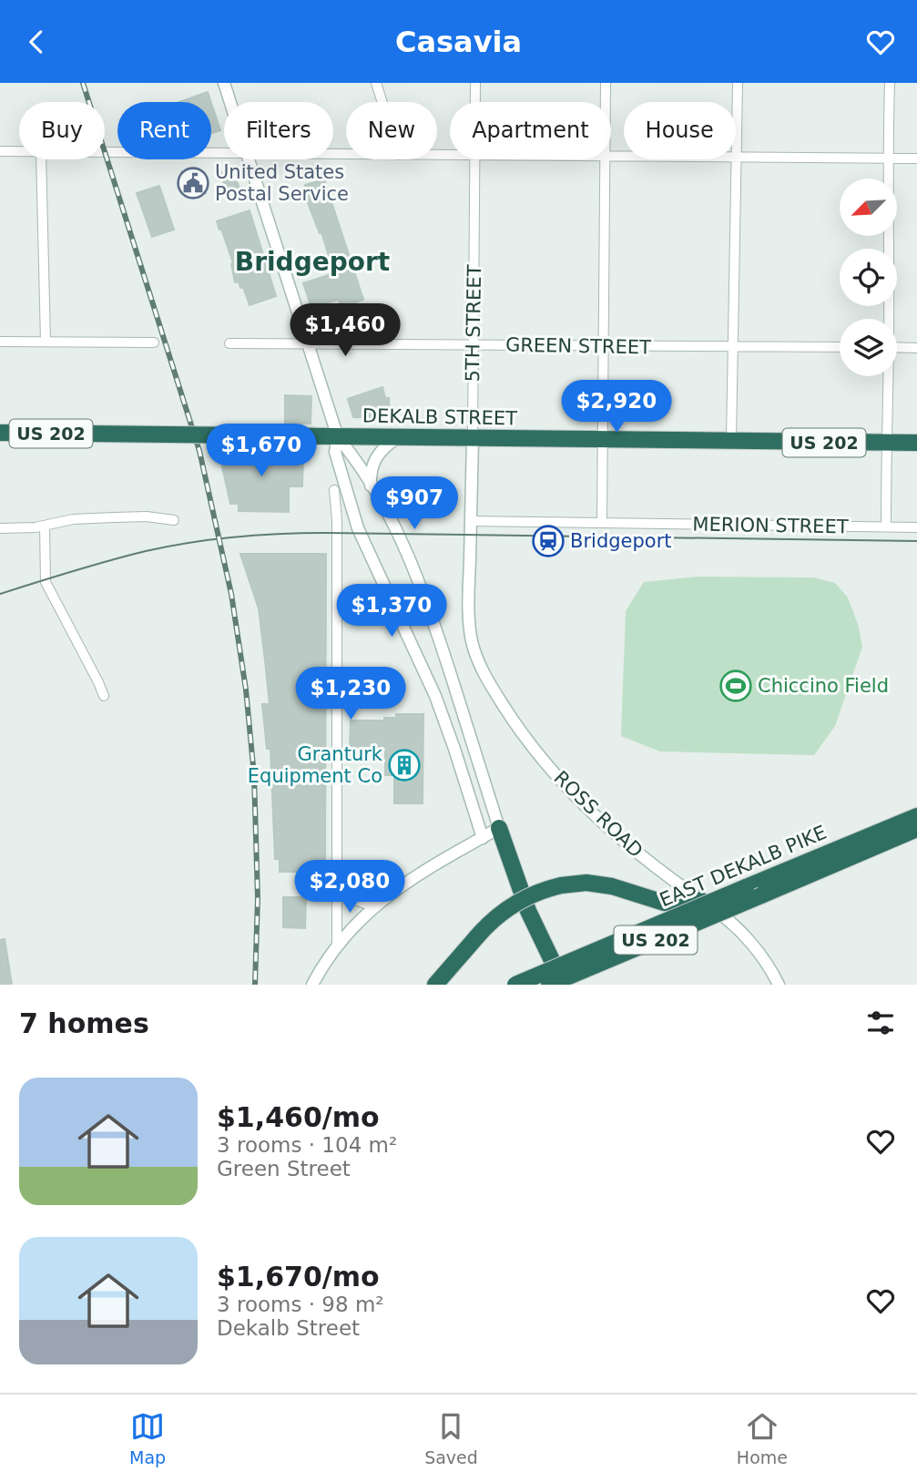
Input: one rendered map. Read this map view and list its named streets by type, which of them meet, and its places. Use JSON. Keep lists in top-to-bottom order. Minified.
{"streets":{"highway":["DEKALB STREET","US 202","EAST DEKALB PIKE"],"main road":["5TH STREET","ROSS ROAD"],"street":["GREEN STREET","MERION STREET"]},"crossings":[["5TH STREET","GREEN STREET"],["5TH STREET","DEKALB STREET"],["5TH STREET","MERION STREET"],["5TH STREET","ROSS ROAD"]],"districts":["Bridgeport"],"places":{"public building":["United States Postal Service"],"station":["Bridgeport"],"sports":["Chiccino Field"],"building":["Granturk Equipment Co"]},"north":"bottom left","page":{"header":"Casavia","chip":["Buy","Rent","Filters","New","Apartment","House"],"price":["$1,460","$2,920","$1,670","$907","$1,370","$1,230","$2,080"],"heading":"7 homes","list":[{"name":"$1,460/mo","note":"3 rooms · 104 m² · Green Street"},{"name":"$1,670/mo","note":"3 rooms · 98 m² · Dekalb Street"}],"tabs":["Map","Saved","Home"]}}
